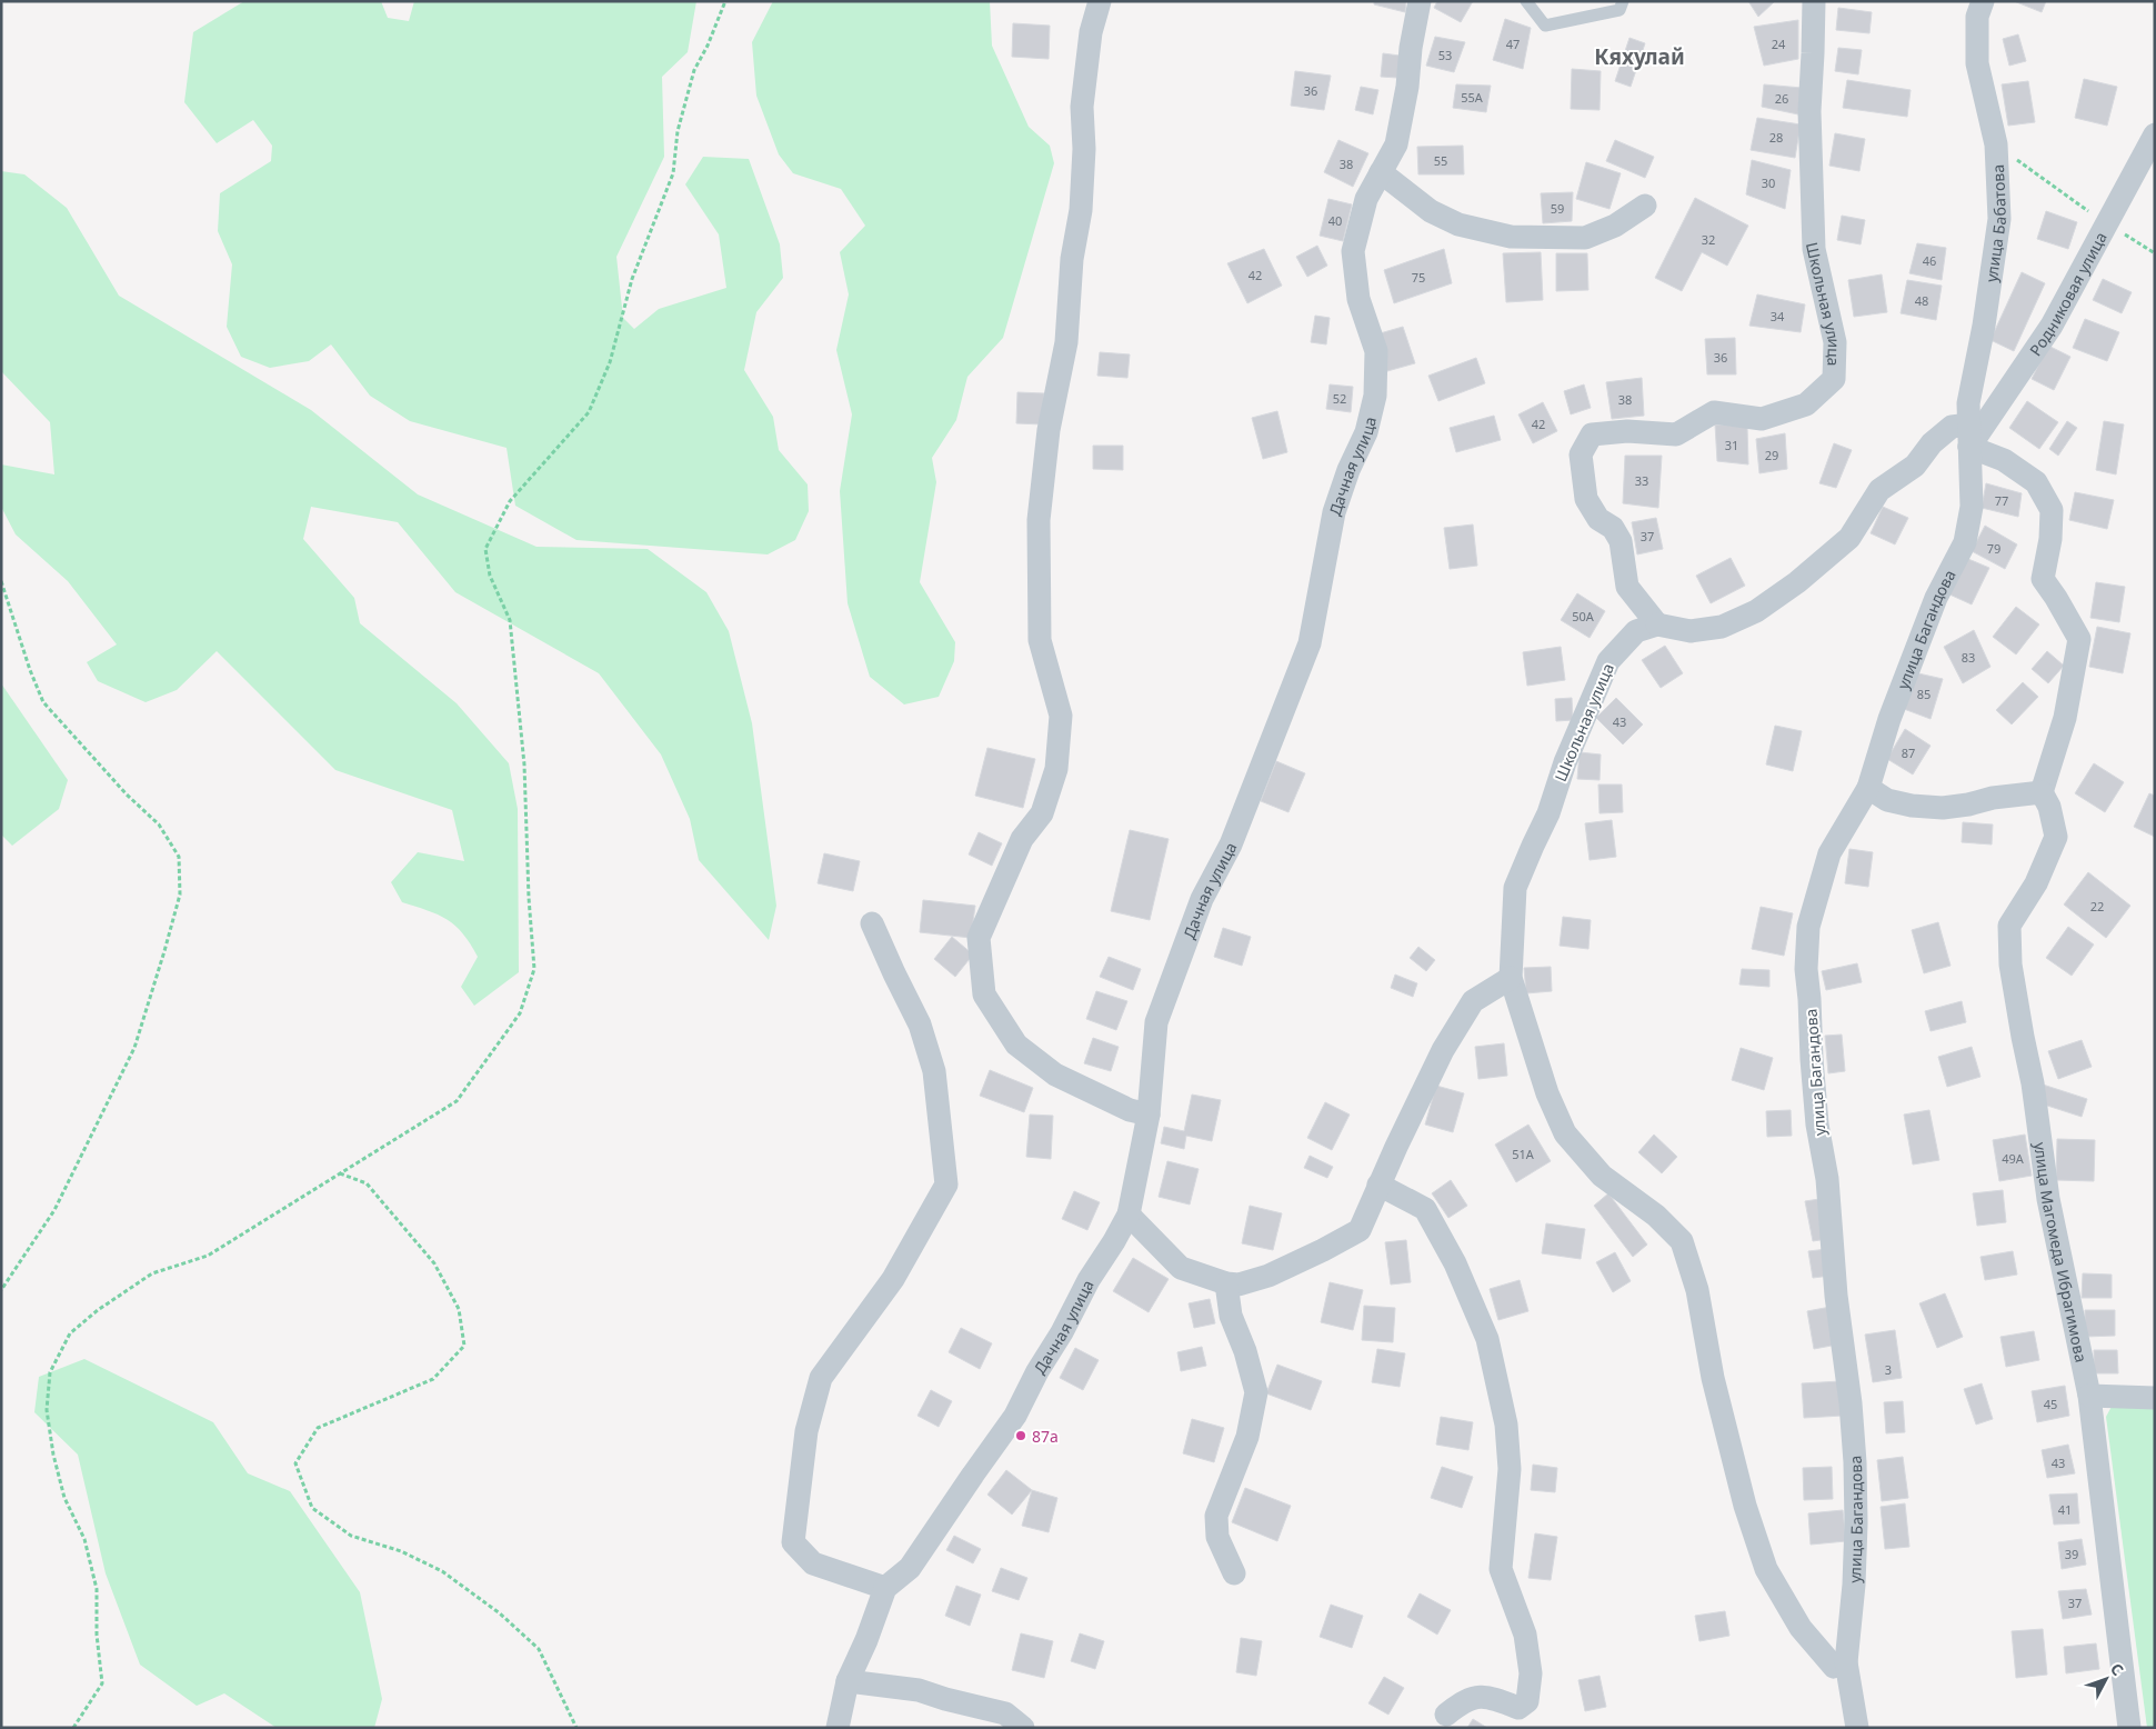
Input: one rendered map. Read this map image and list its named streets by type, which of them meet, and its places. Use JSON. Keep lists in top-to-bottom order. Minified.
{"streets":{"street":["улица Бабатова","Родниковая улица","Школьная улица","Дачная улица","улица Багандова","улица Магомеда Ибрагимова"]},"crossings":[["улица Бабатова","Родниковая улица"],["улица Бабатова","улица Багандова"],["Родниковая улица","улица Багандова"]],"districts":["Кяхулай"],"places":["87а"],"house_numbers":["47","24","53","36","55А","26","28","55","38","30","59","40","32","46","42","75","48","34","36","52","38","42","31","29","33","77","37","79","50А","83","85","43","87","22","51А","49А","3","45","43","41","39","37"],"north":"top right"}
